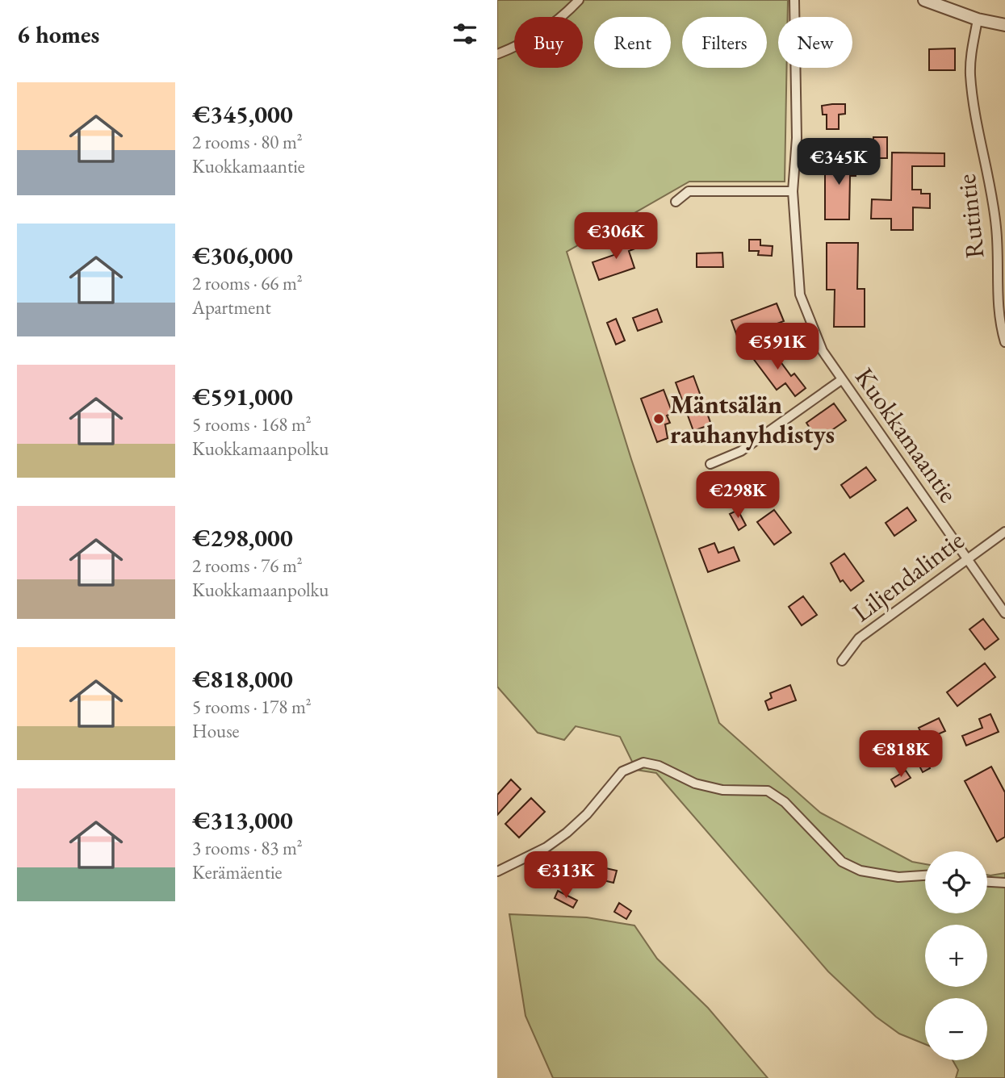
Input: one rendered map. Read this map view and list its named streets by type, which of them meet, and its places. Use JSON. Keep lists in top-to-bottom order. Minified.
{"streets":{"street":["Rutintie","Kuokkamaantie","Liljendalintie"]},"crossings":[["Kuokkamaantie","Liljendalintie"]],"places":["Mäntsälän rauhanyhdistys"],"page":{"heading":"6 homes","chip":["Buy","Rent","Filters","New"],"list":[{"name":"€345,000","note":"2 rooms · 80 m² · Kuokkamaantie"},{"name":"€306,000","note":"2 rooms · 66 m² · Apartment"},{"name":"€591,000","note":"5 rooms · 168 m² · Kuokkamaanpolku"},{"name":"€298,000","note":"2 rooms · 76 m² · Kuokkamaanpolku"},{"name":"€818,000","note":"5 rooms · 178 m² · House"},{"name":"€313,000","note":"3 rooms · 83 m² · Kerämäentie"}],"price":["€345K","€306K","€591K","€298K","€818K","€313K"],"map_buttons":["+","−"]}}
